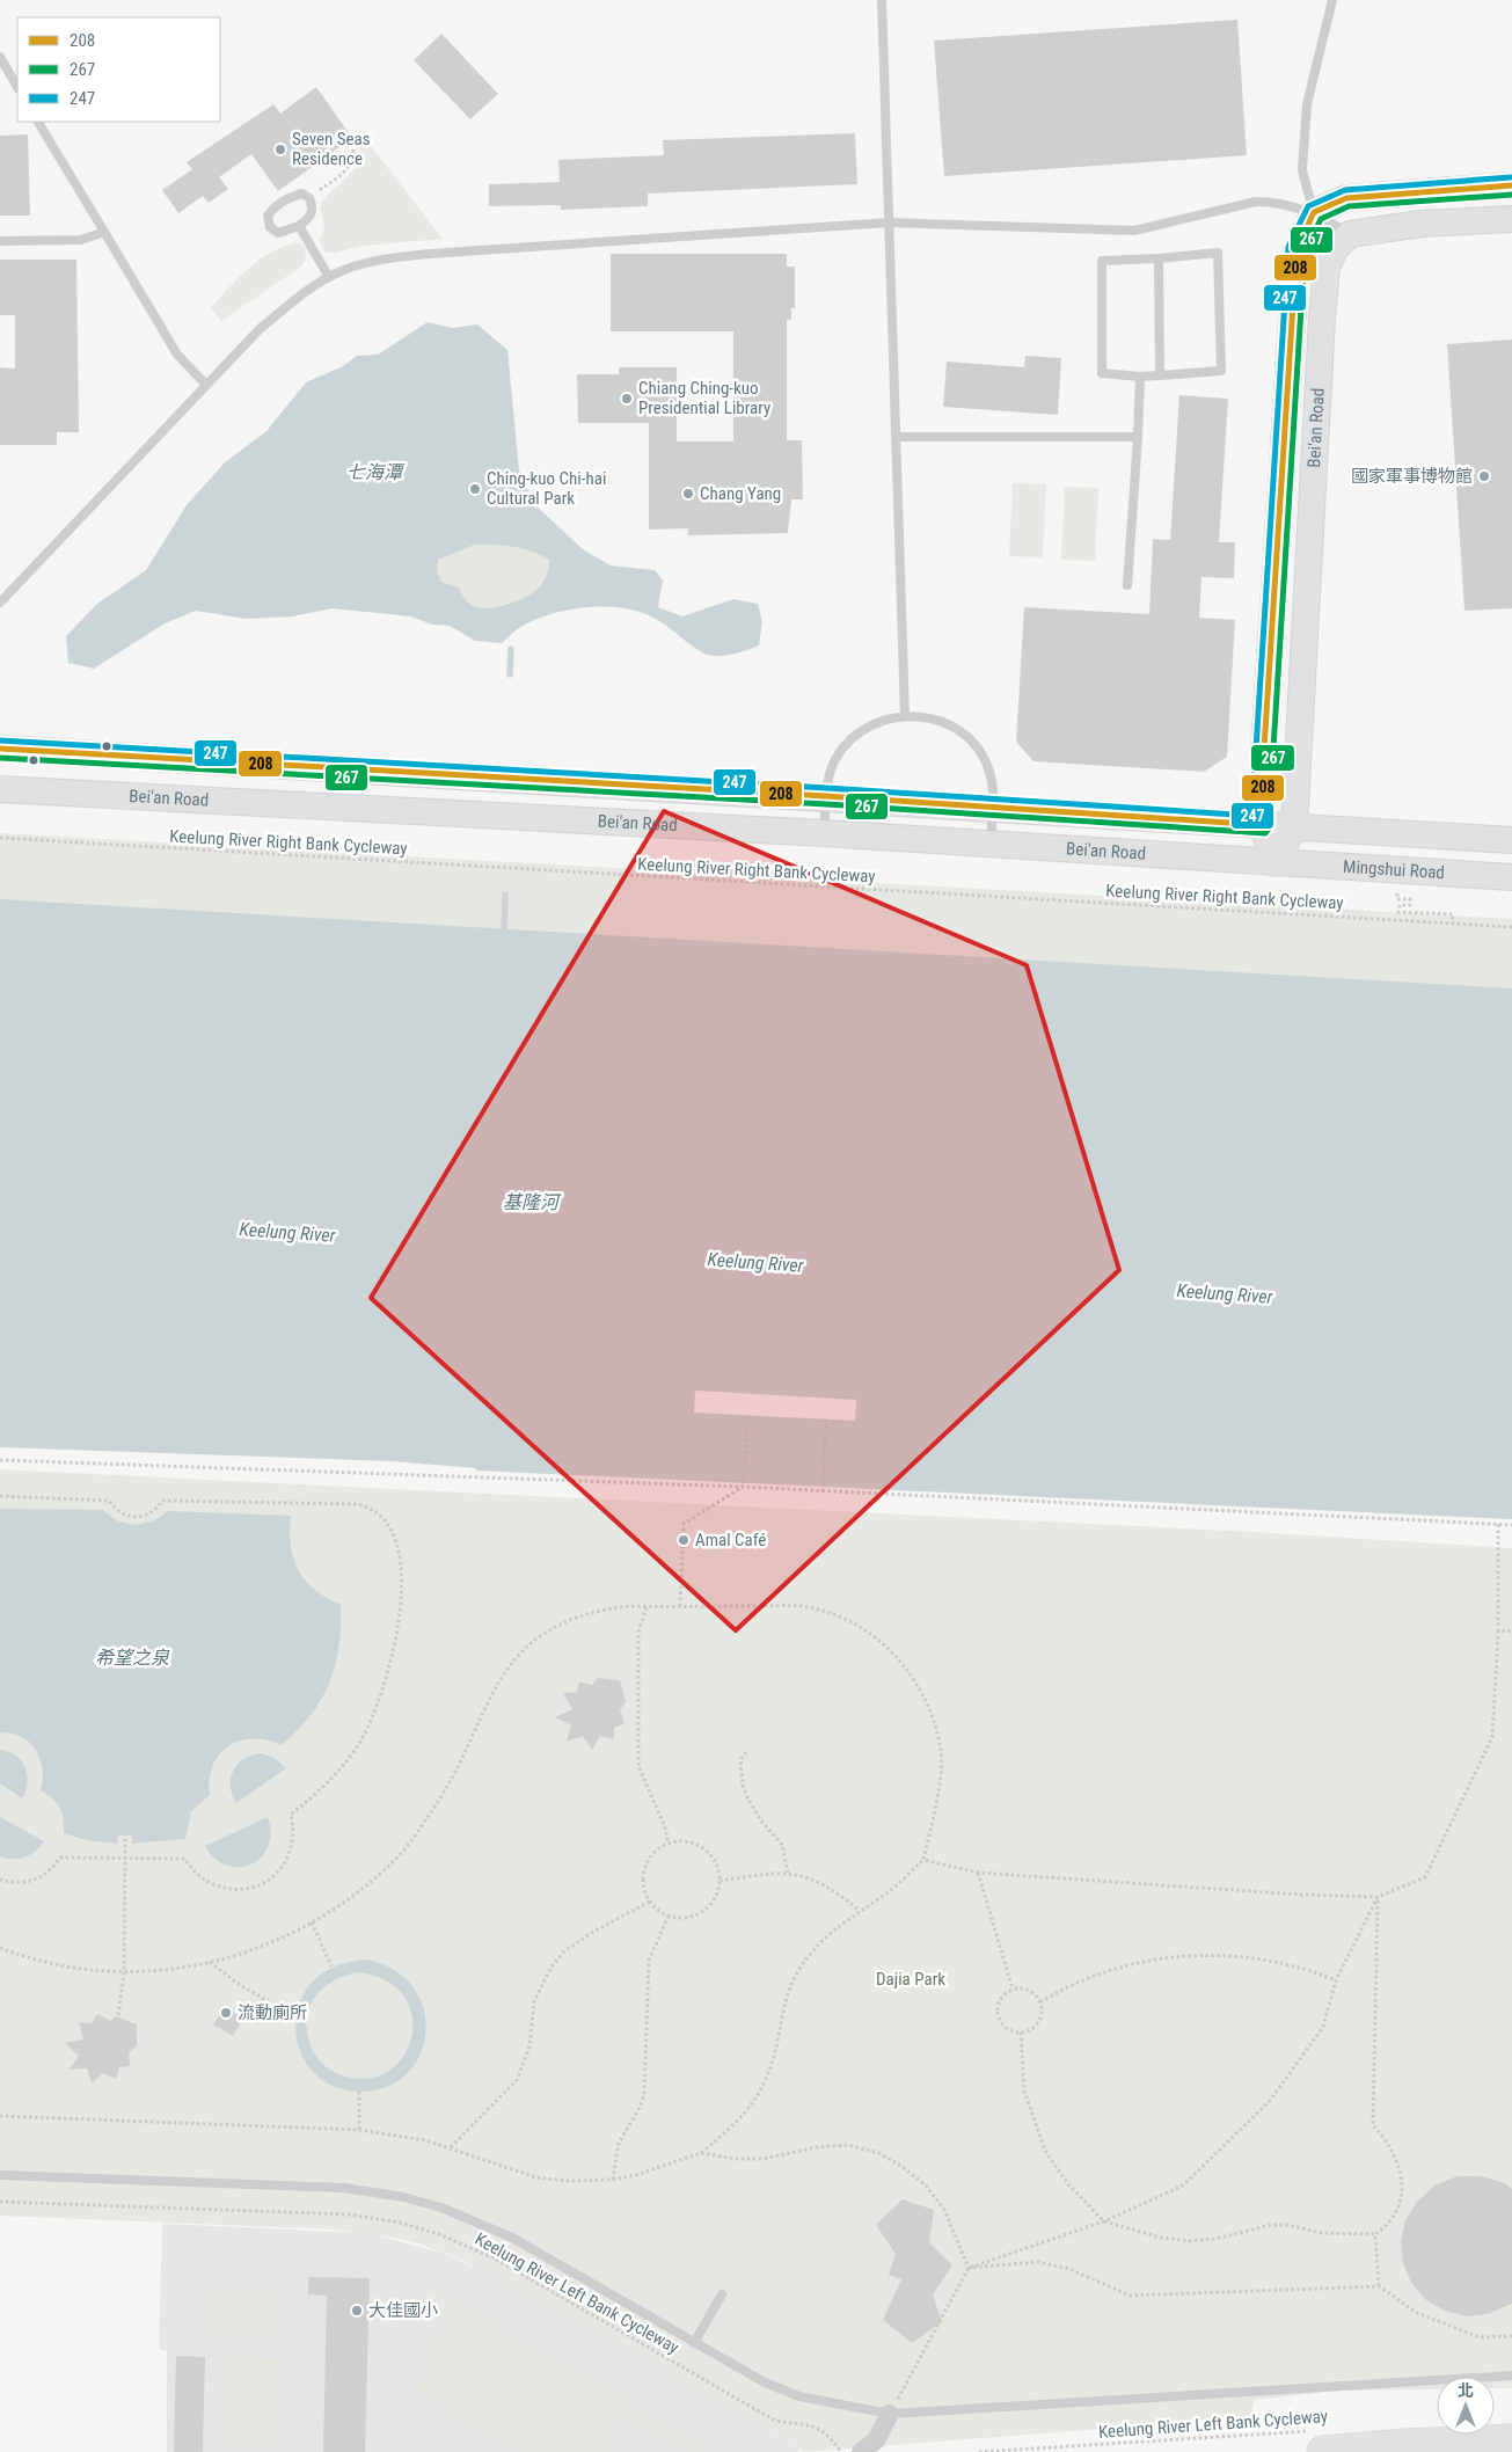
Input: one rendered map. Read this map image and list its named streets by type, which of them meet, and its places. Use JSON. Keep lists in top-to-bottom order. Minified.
{"streets":{"main road":["Bei'an Road","Mingshui Road"],"path":["Keelung River Right Bank Cycleway","Keelung River Left Bank Cycleway"]},"crossings":[["Bei'an Road","Mingshui Road"]],"water":["七海潭","基隆河","Keelung River","希望之泉"],"parks":["Dajia Park"],"places":["Seven Seas Residence","Chiang Ching-kuo Presidential Library","國家軍事博物館","Ching-kuo Chi-hai Cultural Park","Chang Yang","Amal Café","流動廁所","大佳國小"],"lines":["transit line 247","transit line 208","transit line 267"],"legend":["208","267","247"],"north":"top"}
